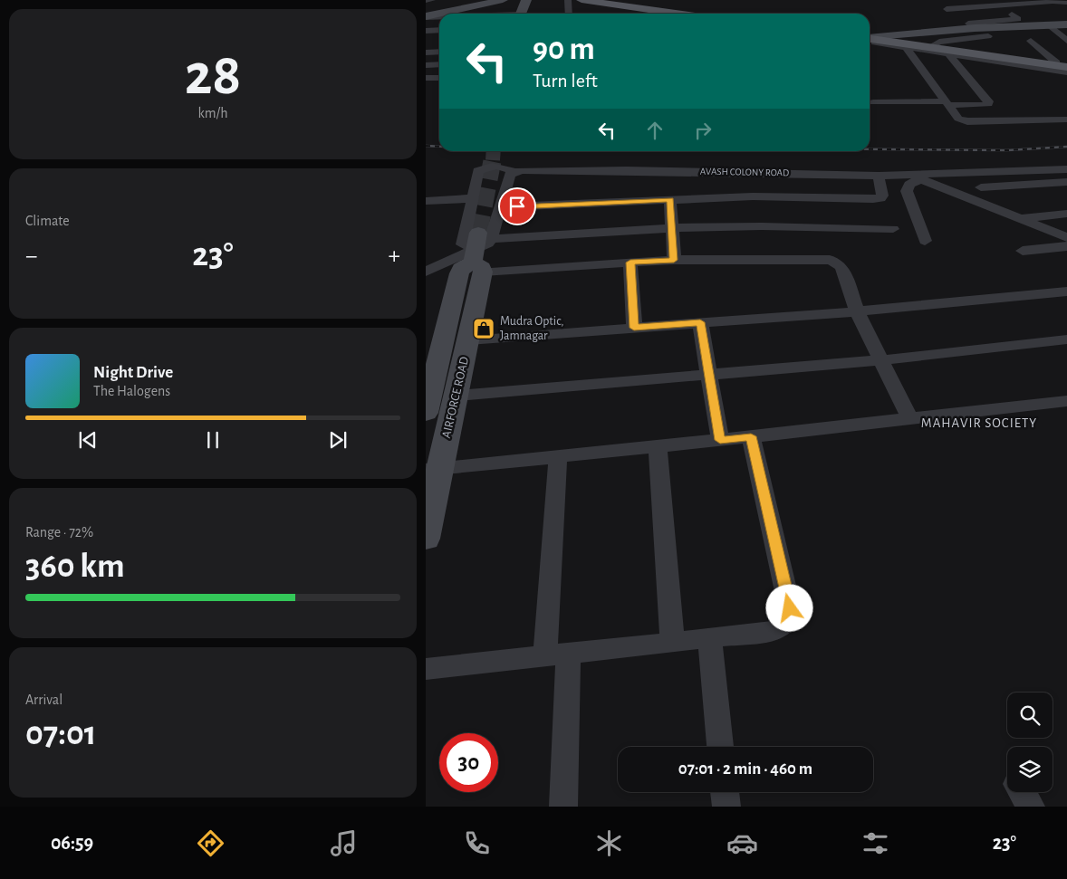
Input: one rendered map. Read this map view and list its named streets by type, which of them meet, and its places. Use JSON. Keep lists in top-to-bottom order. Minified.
{"streets":{"main road":["AIRFORCE ROAD"],"street":["AVASH COLONY ROAD"]},"districts":["MAHAVIR SOCIETY"],"places":{"shop":["Mudra Optic, Jamnagar"]},"page":{"tile":[["28","km/h"],"Climate",["Range · 72%","360 km"],["Arrival","07:01"]],"turn":["90 m","Turn left"],"heat":["−","23°","+"],"song":["Night Drive","The Halogens"],"limit":"30","trip":"07:01 · 2 min · 460 m","tabs":["06:59","23°"]}}
